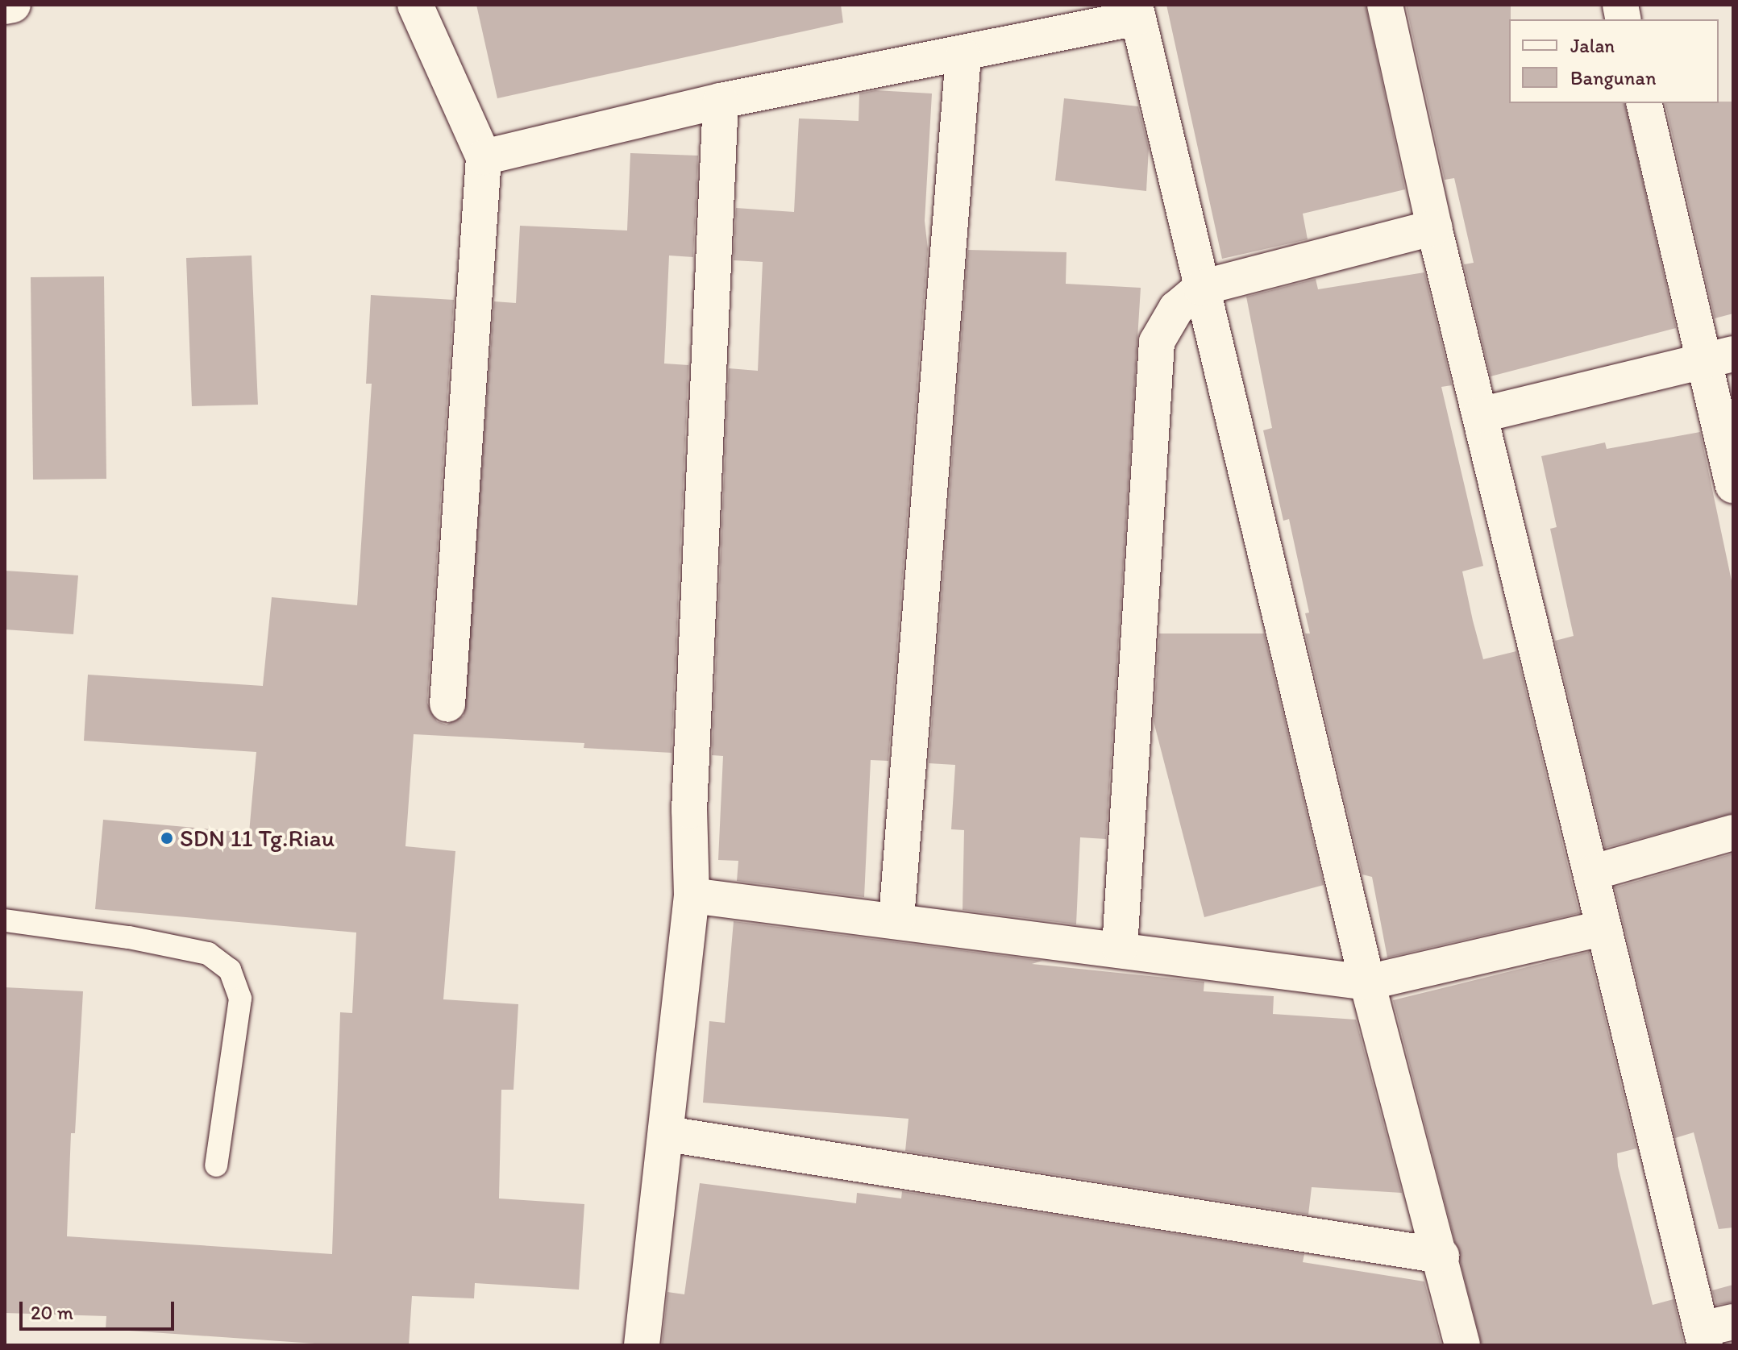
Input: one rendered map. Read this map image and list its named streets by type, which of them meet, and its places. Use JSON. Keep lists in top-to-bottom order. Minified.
{"places":["SDN 11 Tg.Riau"],"legend":["Jalan","Bangunan"],"scale_bar":"20 m"}
